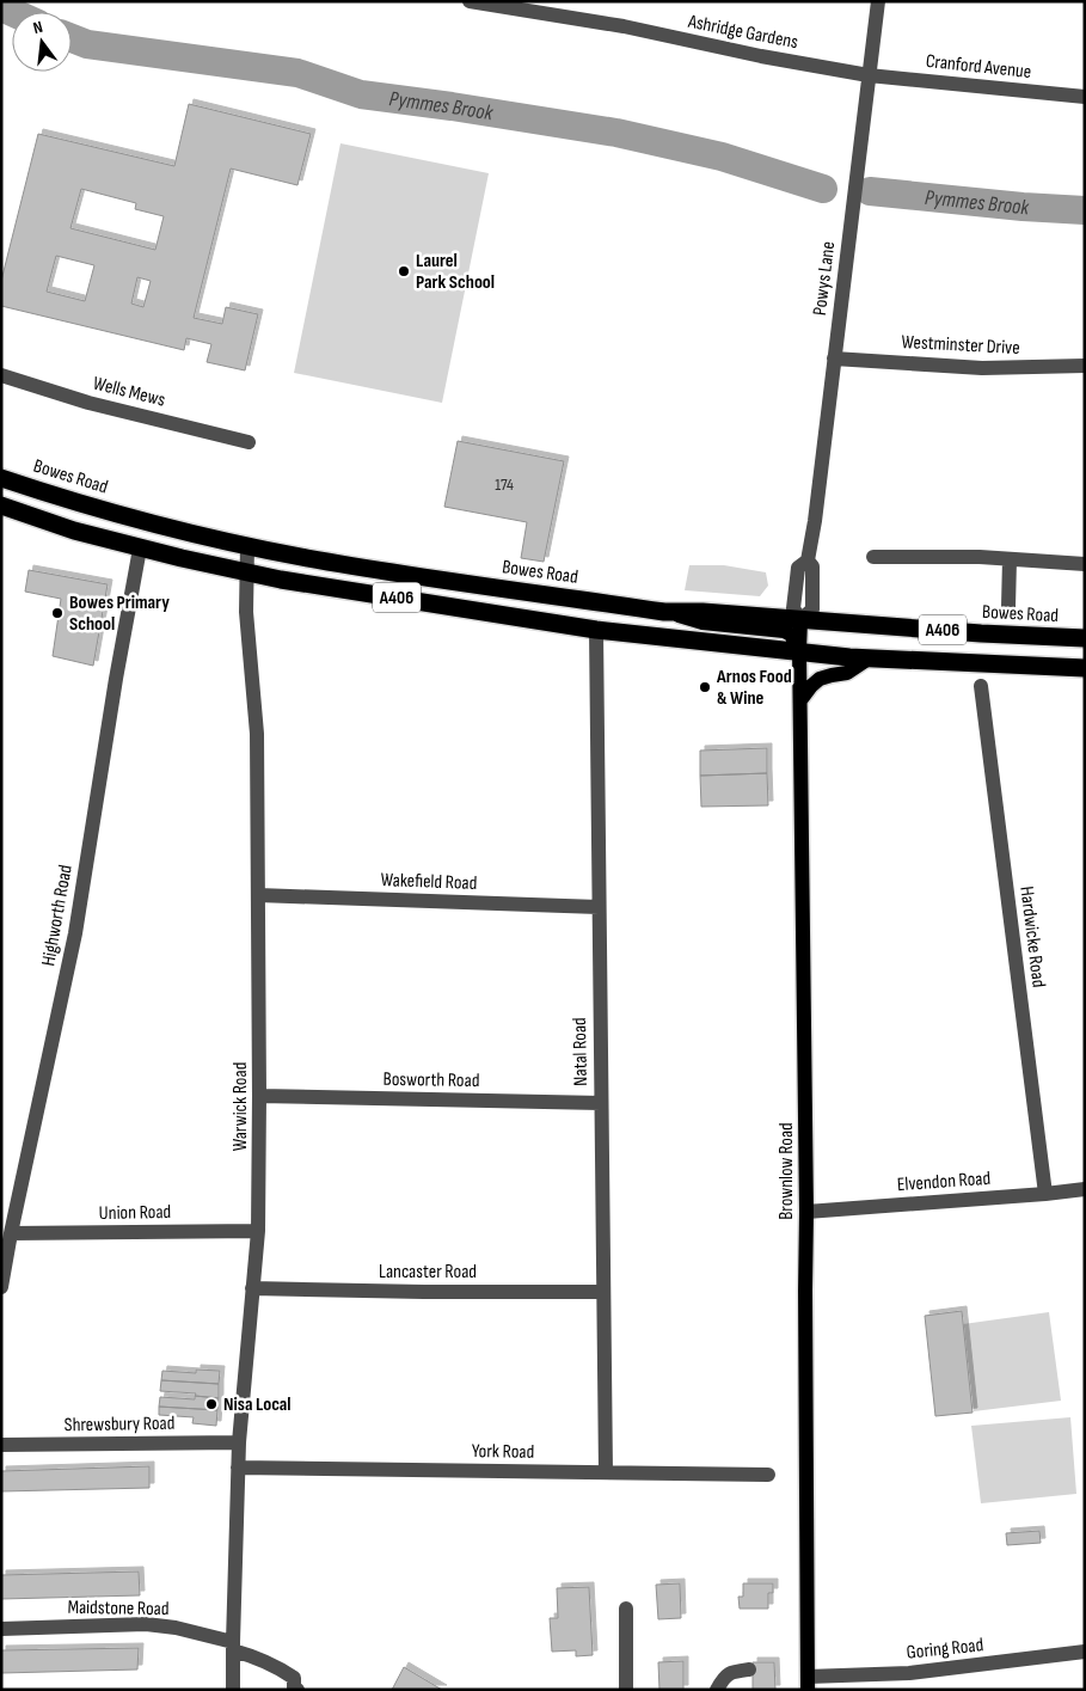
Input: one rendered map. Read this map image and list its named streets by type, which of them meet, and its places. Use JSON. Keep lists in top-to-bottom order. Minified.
{"streets":{"highway":["Bowes Road","A406"],"main road":["Powys Lane","Brownlow Road"],"street":["Ashridge Gardens","Cranford Avenue","Westminster Drive","Wells Mews","Wakefield Road","Highworth Road","Hardwicke Road","Natal Road","Bosworth Road","Warwick Road","Elvendon Road","Union Road","Lancaster Road","Shrewsbury Road","York Road","Maidstone Road","Goring Road"]},"crossings":[["Ashridge Gardens","Cranford Avenue"],["Ashridge Gardens","Powys Lane"],["Cranford Avenue","Powys Lane"],["Powys Lane","Westminster Drive"],["Powys Lane","Bowes Road"],["Powys Lane","A406"],["Powys Lane","Brownlow Road"],["Bowes Road","A406"],["Bowes Road","Warwick Road"],["A406","Highworth Road"],["A406","Natal Road"],["A406","Warwick Road"],["A406","Brownlow Road"],["Wakefield Road","Natal Road"],["Wakefield Road","Warwick Road"],["Highworth Road","Union Road"],["Hardwicke Road","Elvendon Road"],["Natal Road","Bosworth Road"],["Natal Road","Lancaster Road"],["Natal Road","York Road"],["Bosworth Road","Warwick Road"],["Warwick Road","Union Road"],["Warwick Road","Lancaster Road"],["Warwick Road","Shrewsbury Road"],["Warwick Road","York Road"],["Warwick Road","Maidstone Road"],["Brownlow Road","Elvendon Road"],["Brownlow Road","Goring Road"]],"water":["Pymmes Brook"],"places":["Laurel Park School","Bowes Primary School","Arnos Food & Wine","Nisa Local"],"house_numbers":["174"],"north":"top"}
